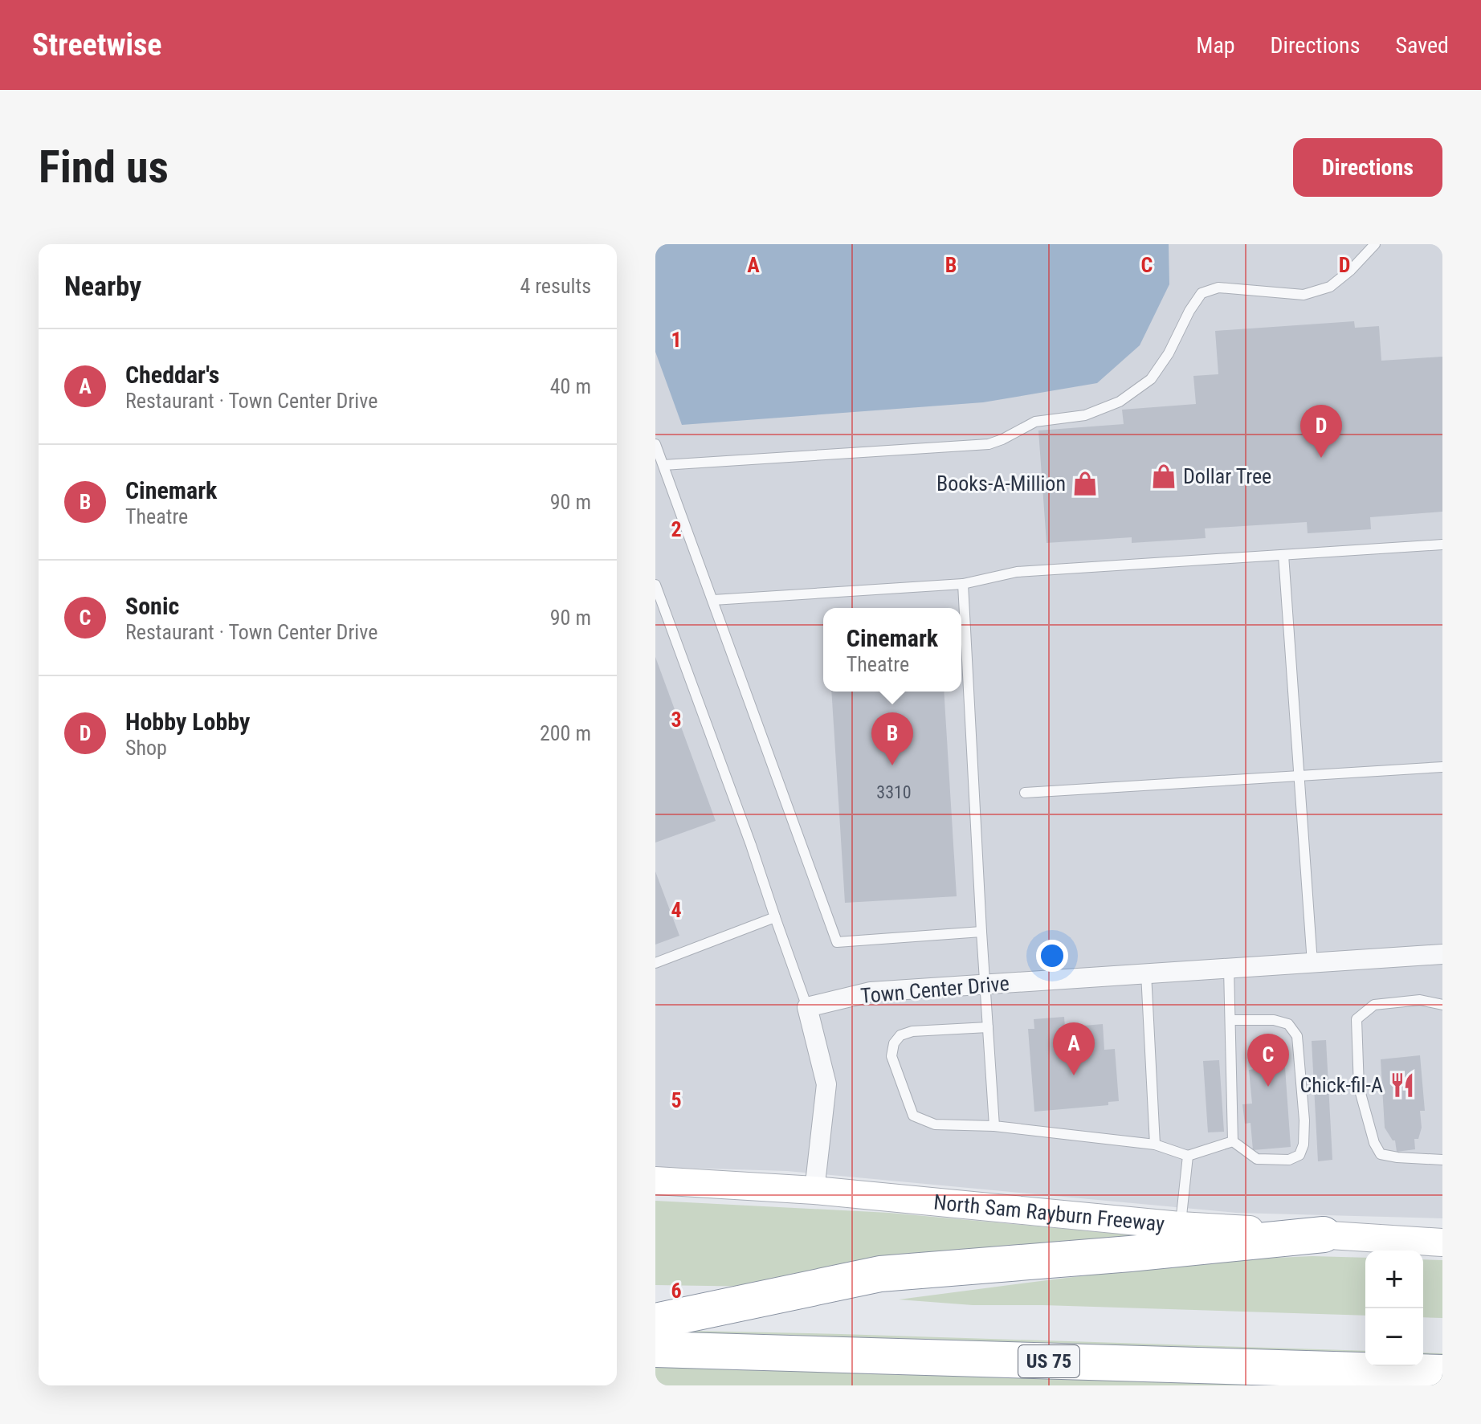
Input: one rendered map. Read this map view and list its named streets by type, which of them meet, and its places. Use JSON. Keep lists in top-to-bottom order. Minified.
{"streets":{"highway":["US 75"],"main road":["North Sam Rayburn Freeway"],"street":["Town Center Drive"]},"places":{"shop":["Dollar Tree","Books-A-Million"],"restaurant":["Chick-fil-A"]},"house_numbers":["3310"],"page":{"header":"Streetwise","nav":["Map","Directions","Saved"],"buttons":"Directions","title":"Find us","heading":["Nearby","4 results"],"list":[{"mark":"A","name":"Cheddar's","note":"Restaurant · Town Center Drive","value":"40 m"},{"mark":"B","name":"Cinemark","note":"Theatre","value":"90 m"},{"mark":"C","name":"Sonic","note":"Restaurant · Town Center Drive","value":"90 m"},{"mark":"D","name":"Hobby Lobby","note":"Shop","value":"200 m"}],"pins":["D","B","A","C"],"popup":["Cinemark","Theatre"],"map_buttons":["+","−"]},"grid":{"columns":["A","B","C","D"],"rows":["1","2","3","4","5","6"]}}
